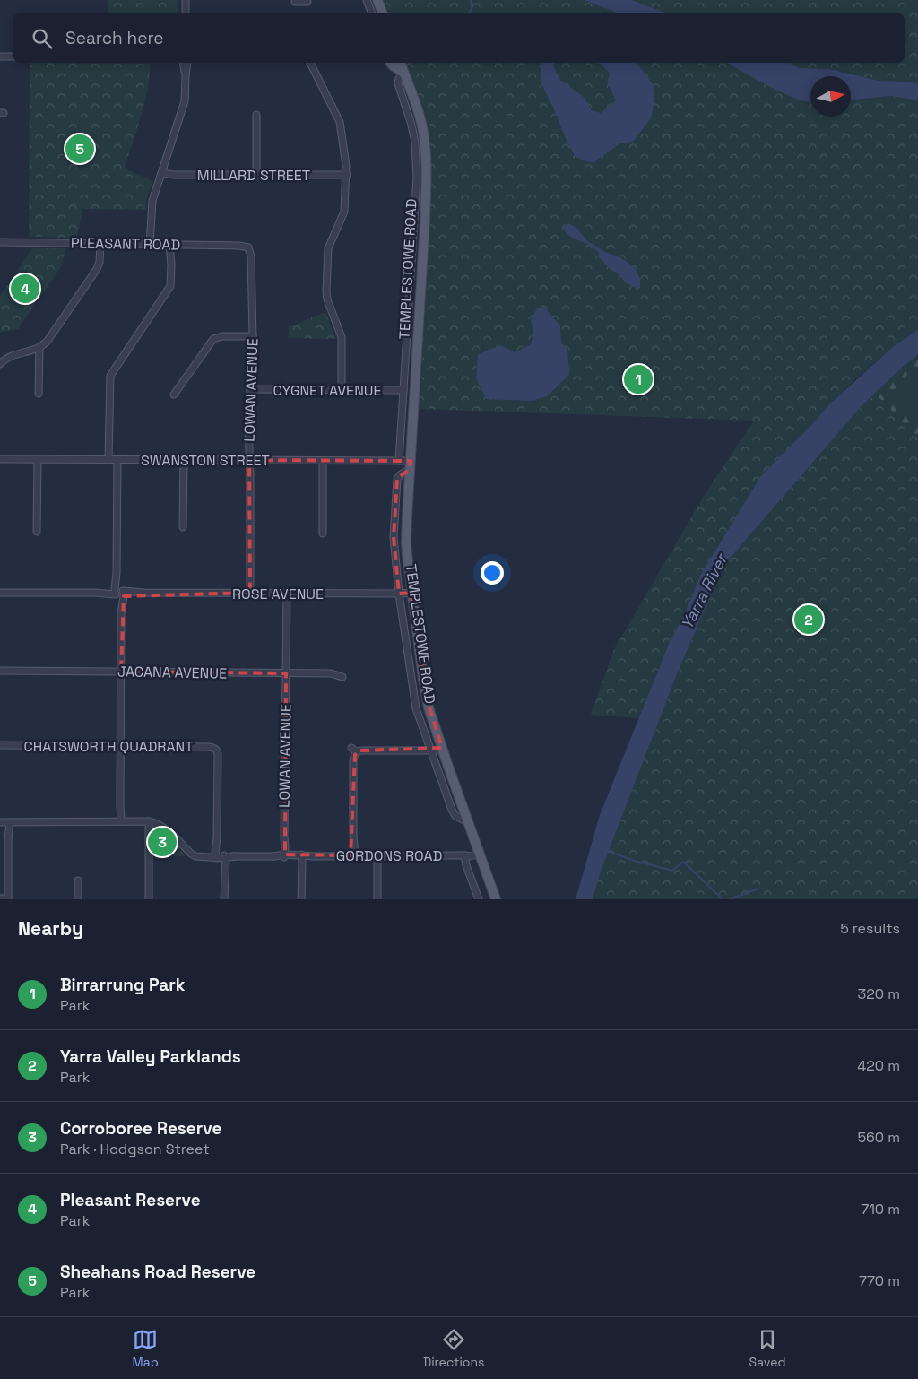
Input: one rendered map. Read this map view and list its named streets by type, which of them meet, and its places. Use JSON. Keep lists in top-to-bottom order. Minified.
{"streets":{"main road":["TEMPLESTOWE ROAD"],"street":["MILLARD STREET","PLEASANT ROAD","LOWAN AVENUE","CYGNET AVENUE","SWANSTON STREET","ROSE AVENUE","JACANA AVENUE","CHATSWORTH QUADRANT","GORDONS ROAD"]},"crossings":[["PLEASANT ROAD","LOWAN AVENUE"],["TEMPLESTOWE ROAD","CYGNET AVENUE"],["TEMPLESTOWE ROAD","SWANSTON STREET"],["TEMPLESTOWE ROAD","ROSE AVENUE"],["TEMPLESTOWE ROAD","GORDONS ROAD"],["LOWAN AVENUE","CYGNET AVENUE"],["LOWAN AVENUE","SWANSTON STREET"],["LOWAN AVENUE","ROSE AVENUE"],["LOWAN AVENUE","JACANA AVENUE"],["LOWAN AVENUE","GORDONS ROAD"],["CHATSWORTH QUADRANT","GORDONS ROAD"]],"water":["Yarra River"],"north":"right","page":{"search":"Search here","pins":["5","4","1","2","3"],"heading":["Nearby","5 results"],"list":[{"mark":"1","name":"Birrarrung Park","note":"Park","value":"320 m"},{"mark":"2","name":"Yarra Valley Parklands","note":"Park","value":"420 m"},{"mark":"3","name":"Corroboree Reserve","note":"Park · Hodgson Street","value":"560 m"},{"mark":"4","name":"Pleasant Reserve","note":"Park","value":"710 m"},{"mark":"5","name":"Sheahans Road Reserve","note":"Park","value":"770 m"}],"nav":["Map","Directions","Saved"]}}
